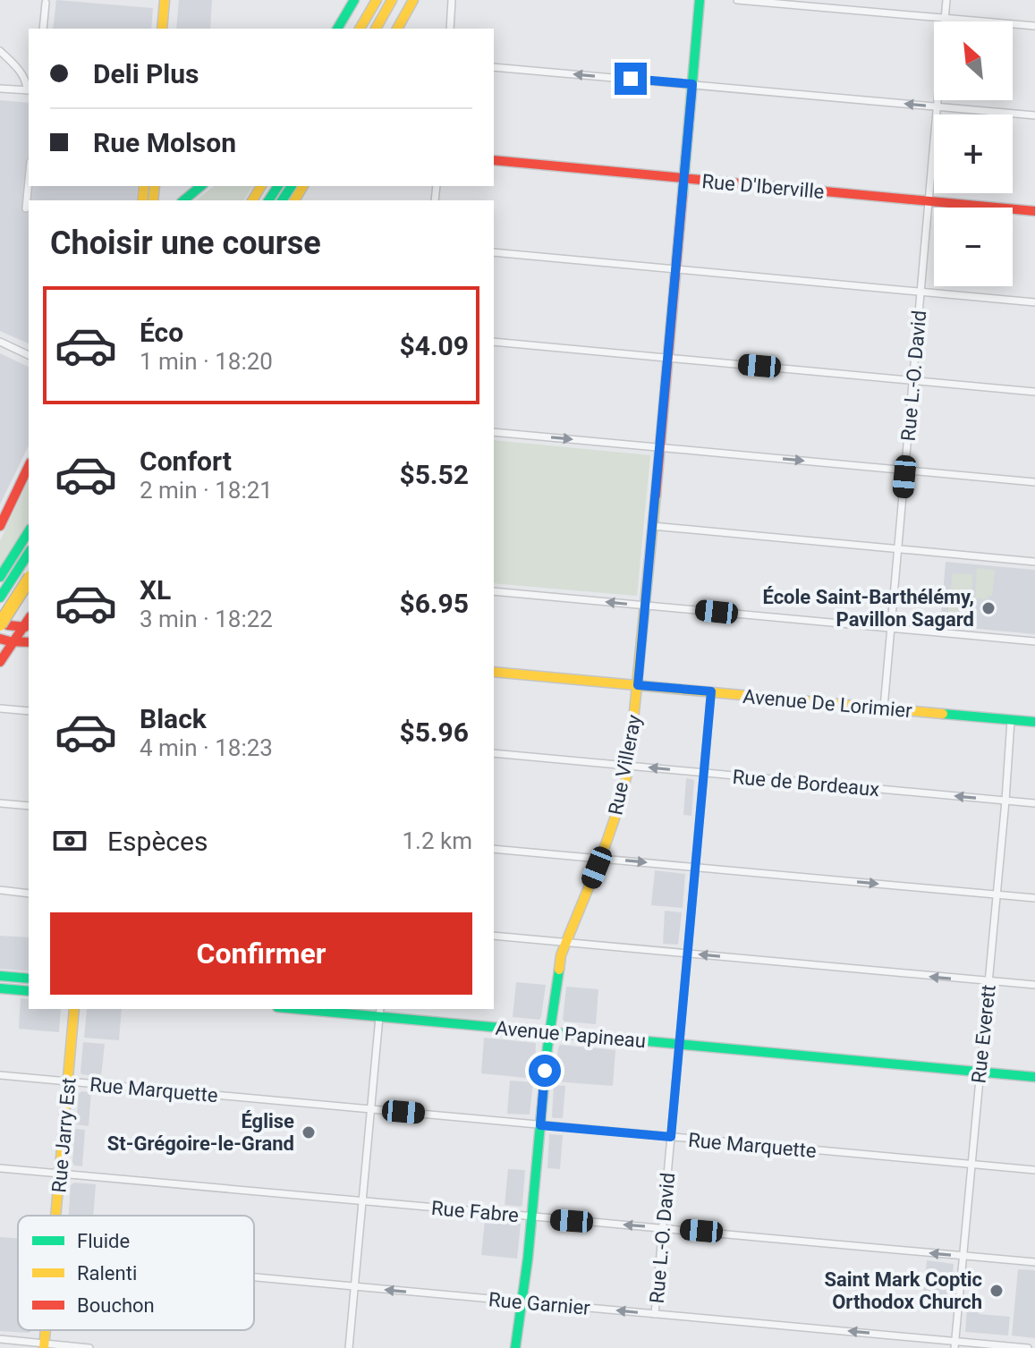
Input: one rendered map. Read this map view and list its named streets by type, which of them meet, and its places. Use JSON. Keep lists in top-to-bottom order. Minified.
{"streets":{"main road":["Rue D'Iberville","Avenue De Lorimier","Rue Villeray","Avenue Papineau","Rue Jarry Est"],"street":["Rue L.-O. David","Rue de Bordeaux","Rue Everett","Rue Marquette","Rue Fabre","Rue Garnier"]},"crossings":[["Rue D'Iberville","Rue L.-O. David"],["Rue D'Iberville","Rue Villeray"],["Rue L.-O. David","Avenue De Lorimier"],["Rue L.-O. David","Rue de Bordeaux"],["Rue L.-O. David","Avenue Papineau"],["Rue L.-O. David","Rue Marquette"],["Rue L.-O. David","Rue Fabre"],["Rue L.-O. David","Rue Garnier"],["Avenue De Lorimier","Rue Villeray"],["Avenue De Lorimier","Rue Everett"],["Rue Villeray","Rue de Bordeaux"],["Rue Villeray","Avenue Papineau"],["Rue Villeray","Rue Marquette"],["Rue Villeray","Rue Fabre"],["Rue Villeray","Rue Garnier"],["Rue de Bordeaux","Rue Everett"],["Avenue Papineau","Rue Everett"],["Rue Everett","Rue Marquette"],["Rue Everett","Rue Fabre"],["Rue Everett","Rue Garnier"],["Rue Marquette","Rue Jarry Est"],["Rue Jarry Est","Rue Fabre"]],"one_way":["Rue de Bordeaux","Rue Fabre","Rue Garnier"],"places":["École Saint-Barthélémy, Pavillon Sagard","Église St-Grégoire-le-Grand","Saint Mark Coptic Orthodox Church"],"legend":["Fluide","Ralenti","Bouchon"],"north":"top left","page":{"map_buttons":["+","−"],"banner":["Deli Plus","Rue Molson"],"heading":"Choisir une course","list":[{"name":"Éco","note":"1 min · 18:20","value":"$4.09"},{"name":"Confort","note":"2 min · 18:21","value":"$5.52"},{"name":"XL","note":"3 min · 18:22","value":"$6.95"},{"name":"Black","note":"4 min · 18:23","value":"$5.96"}],"pay":["Espèces","1.2 km"],"buttons":"Confirmer"}}
